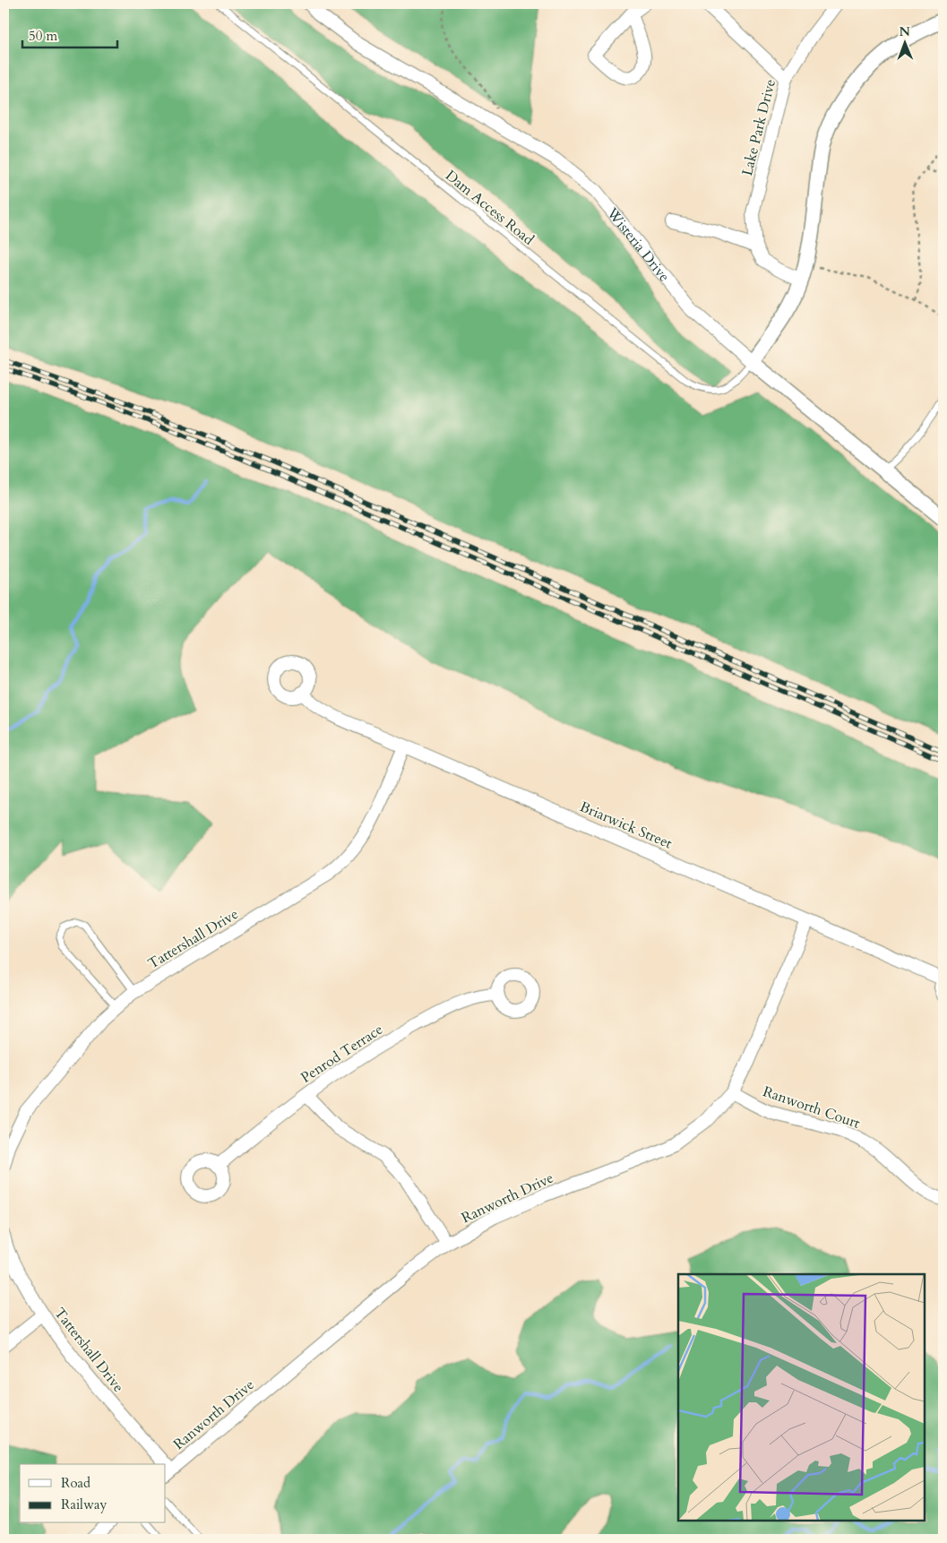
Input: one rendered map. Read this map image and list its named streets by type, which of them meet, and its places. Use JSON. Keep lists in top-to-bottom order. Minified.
{"streets":{"street":["Lake Park Drive","Wisteria Drive","Briarwick Street","Tattershall Drive","Penrod Terrace","Ranworth Court","Ranworth Drive"],"lane":["Dam Access Road"]},"crossings":[["Dam Access Road","Wisteria Drive"],["Briarwick Street","Tattershall Drive"],["Briarwick Street","Ranworth Drive"],["Ranworth Court","Ranworth Drive"]],"legend":["Road","Railway"],"scale_bar":"50 m","north":"top"}
